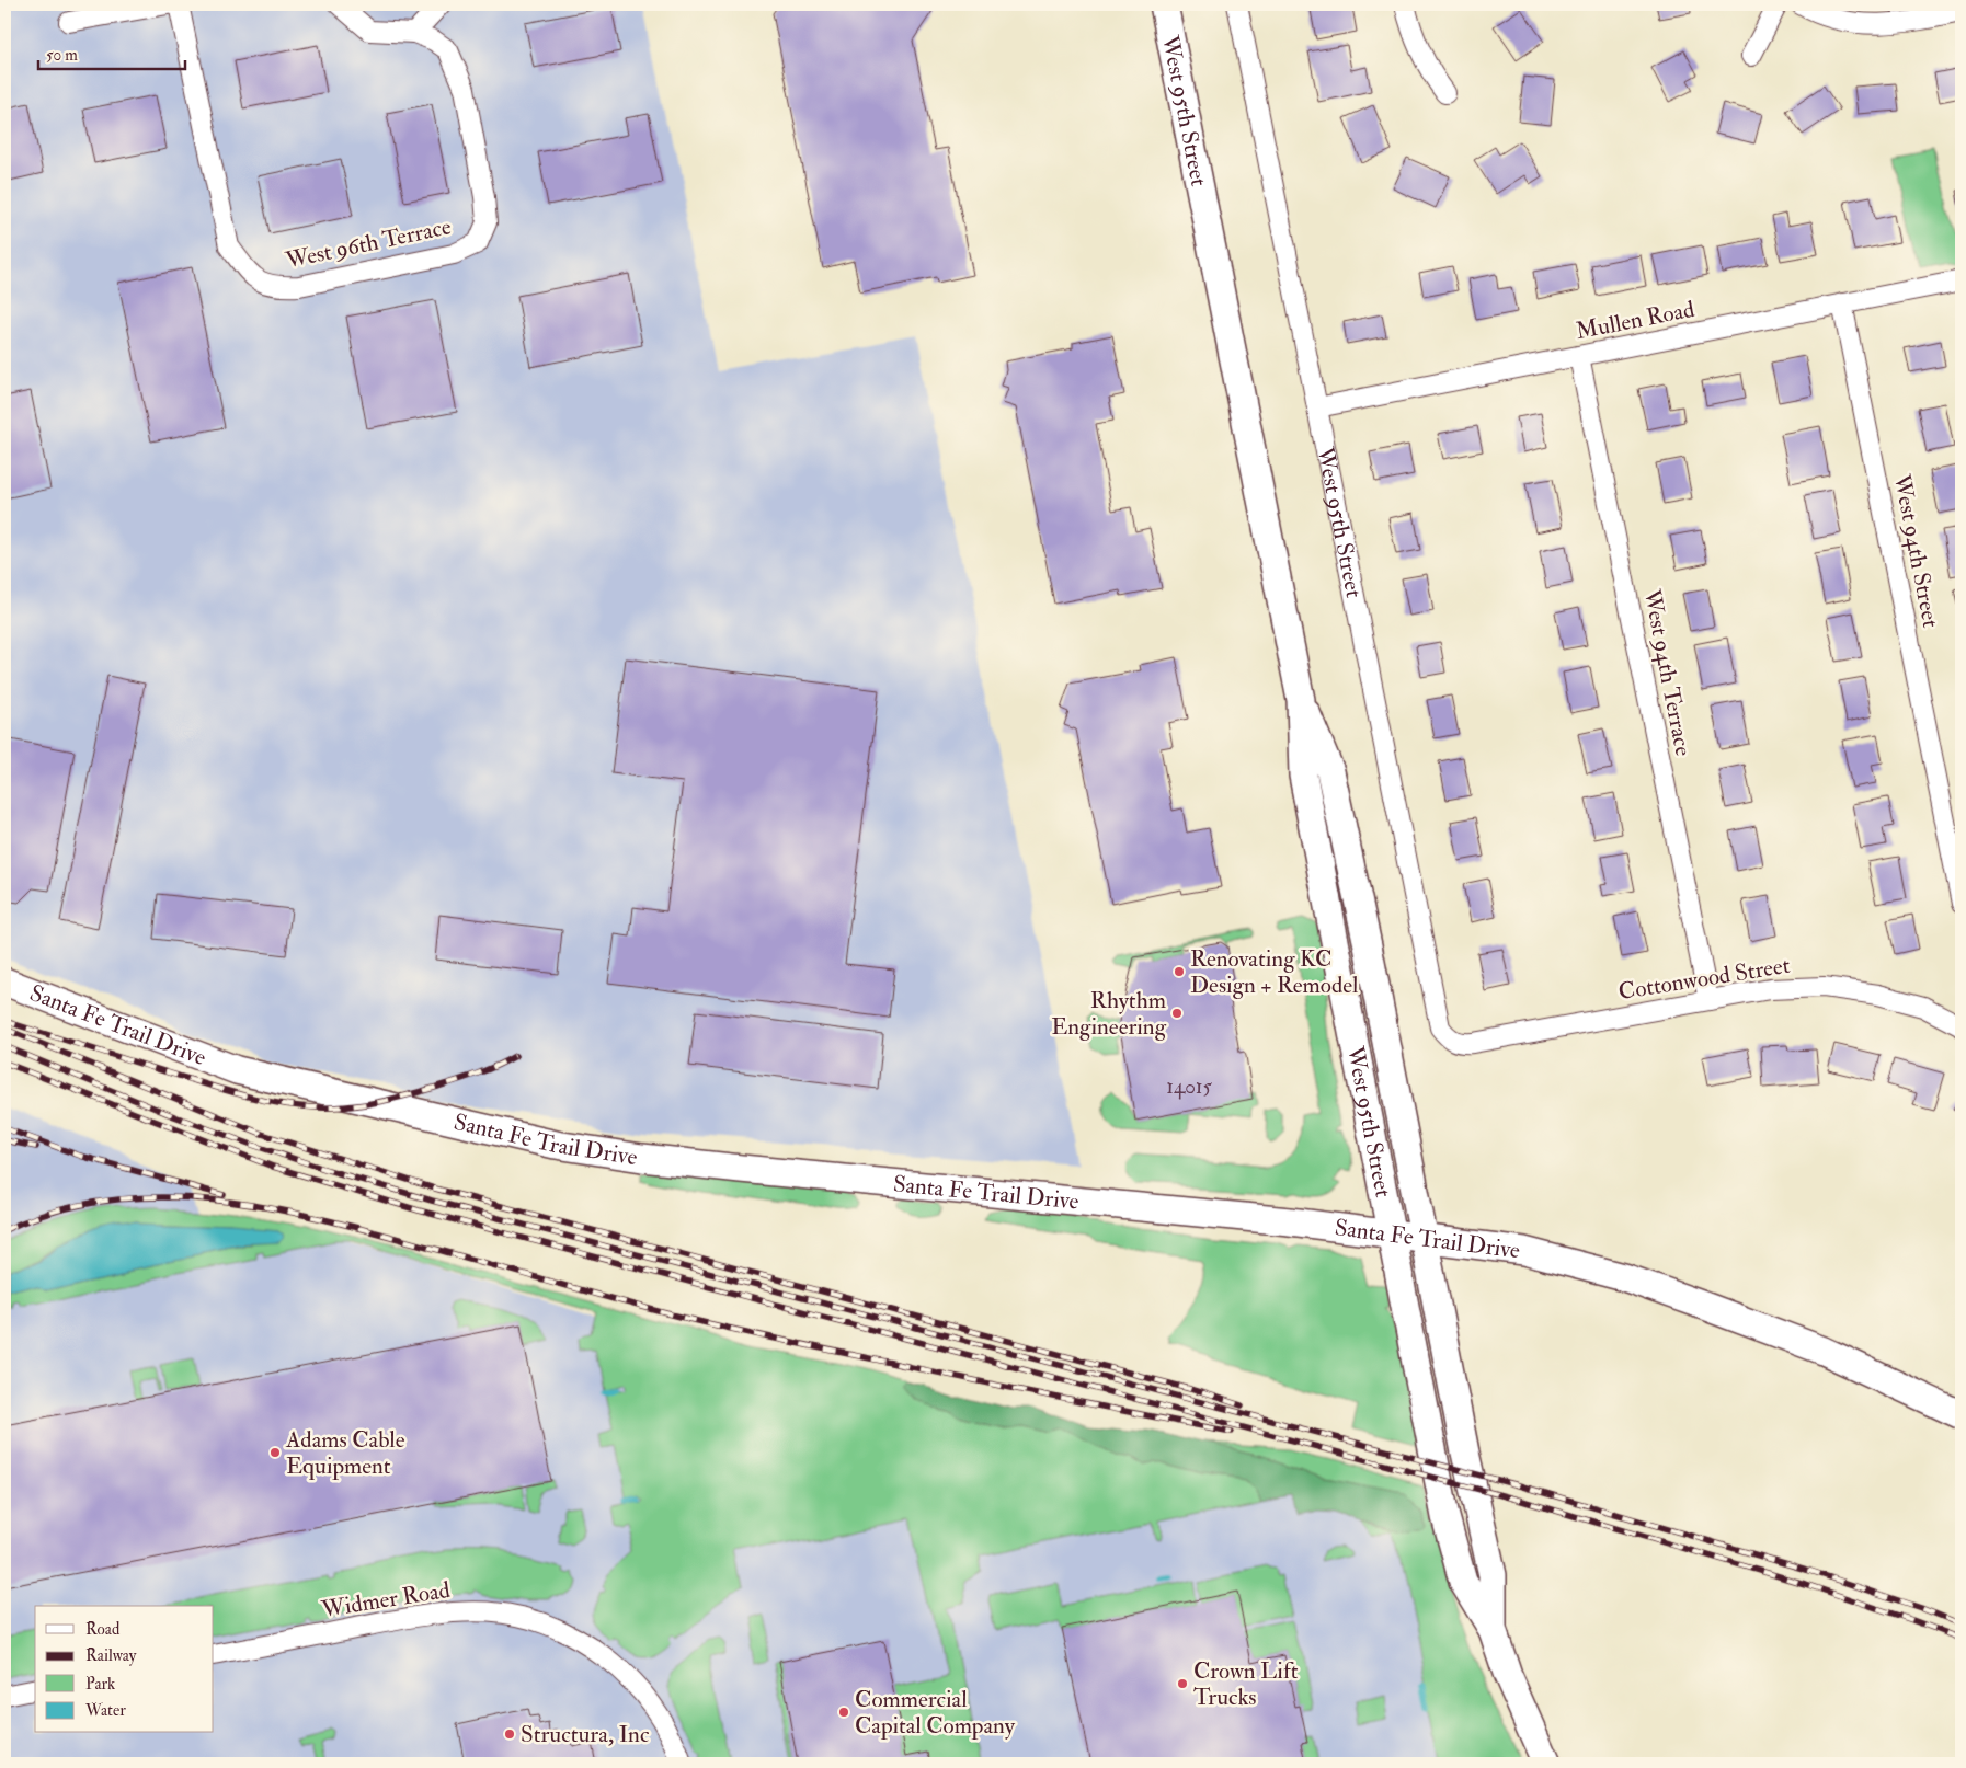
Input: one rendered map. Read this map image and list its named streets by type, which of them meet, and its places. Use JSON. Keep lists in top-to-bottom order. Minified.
{"streets":{"main road":["West 95th Street","Santa Fe Trail Drive"],"street":["West 96th Terrace","Mullen Road","West 94th Street","West 94th Terrace","Cottonwood Street","Widmer Road"]},"crossings":[["West 95th Street","Mullen Road"],["West 95th Street","Cottonwood Street"],["West 95th Street","Santa Fe Trail Drive"],["Mullen Road","West 94th Street"],["Mullen Road","West 94th Terrace"],["West 94th Terrace","Cottonwood Street"]],"places":["Renovating KC Design + Remodel","Rhythm Engineering","Adams Cable Equipment","Crown Lift Trucks","Commercial Capital Company","Structura, Inc"],"house_numbers":["14015"],"legend":["Road","Railway","Park","Water"],"scale_bar":"50 m"}
